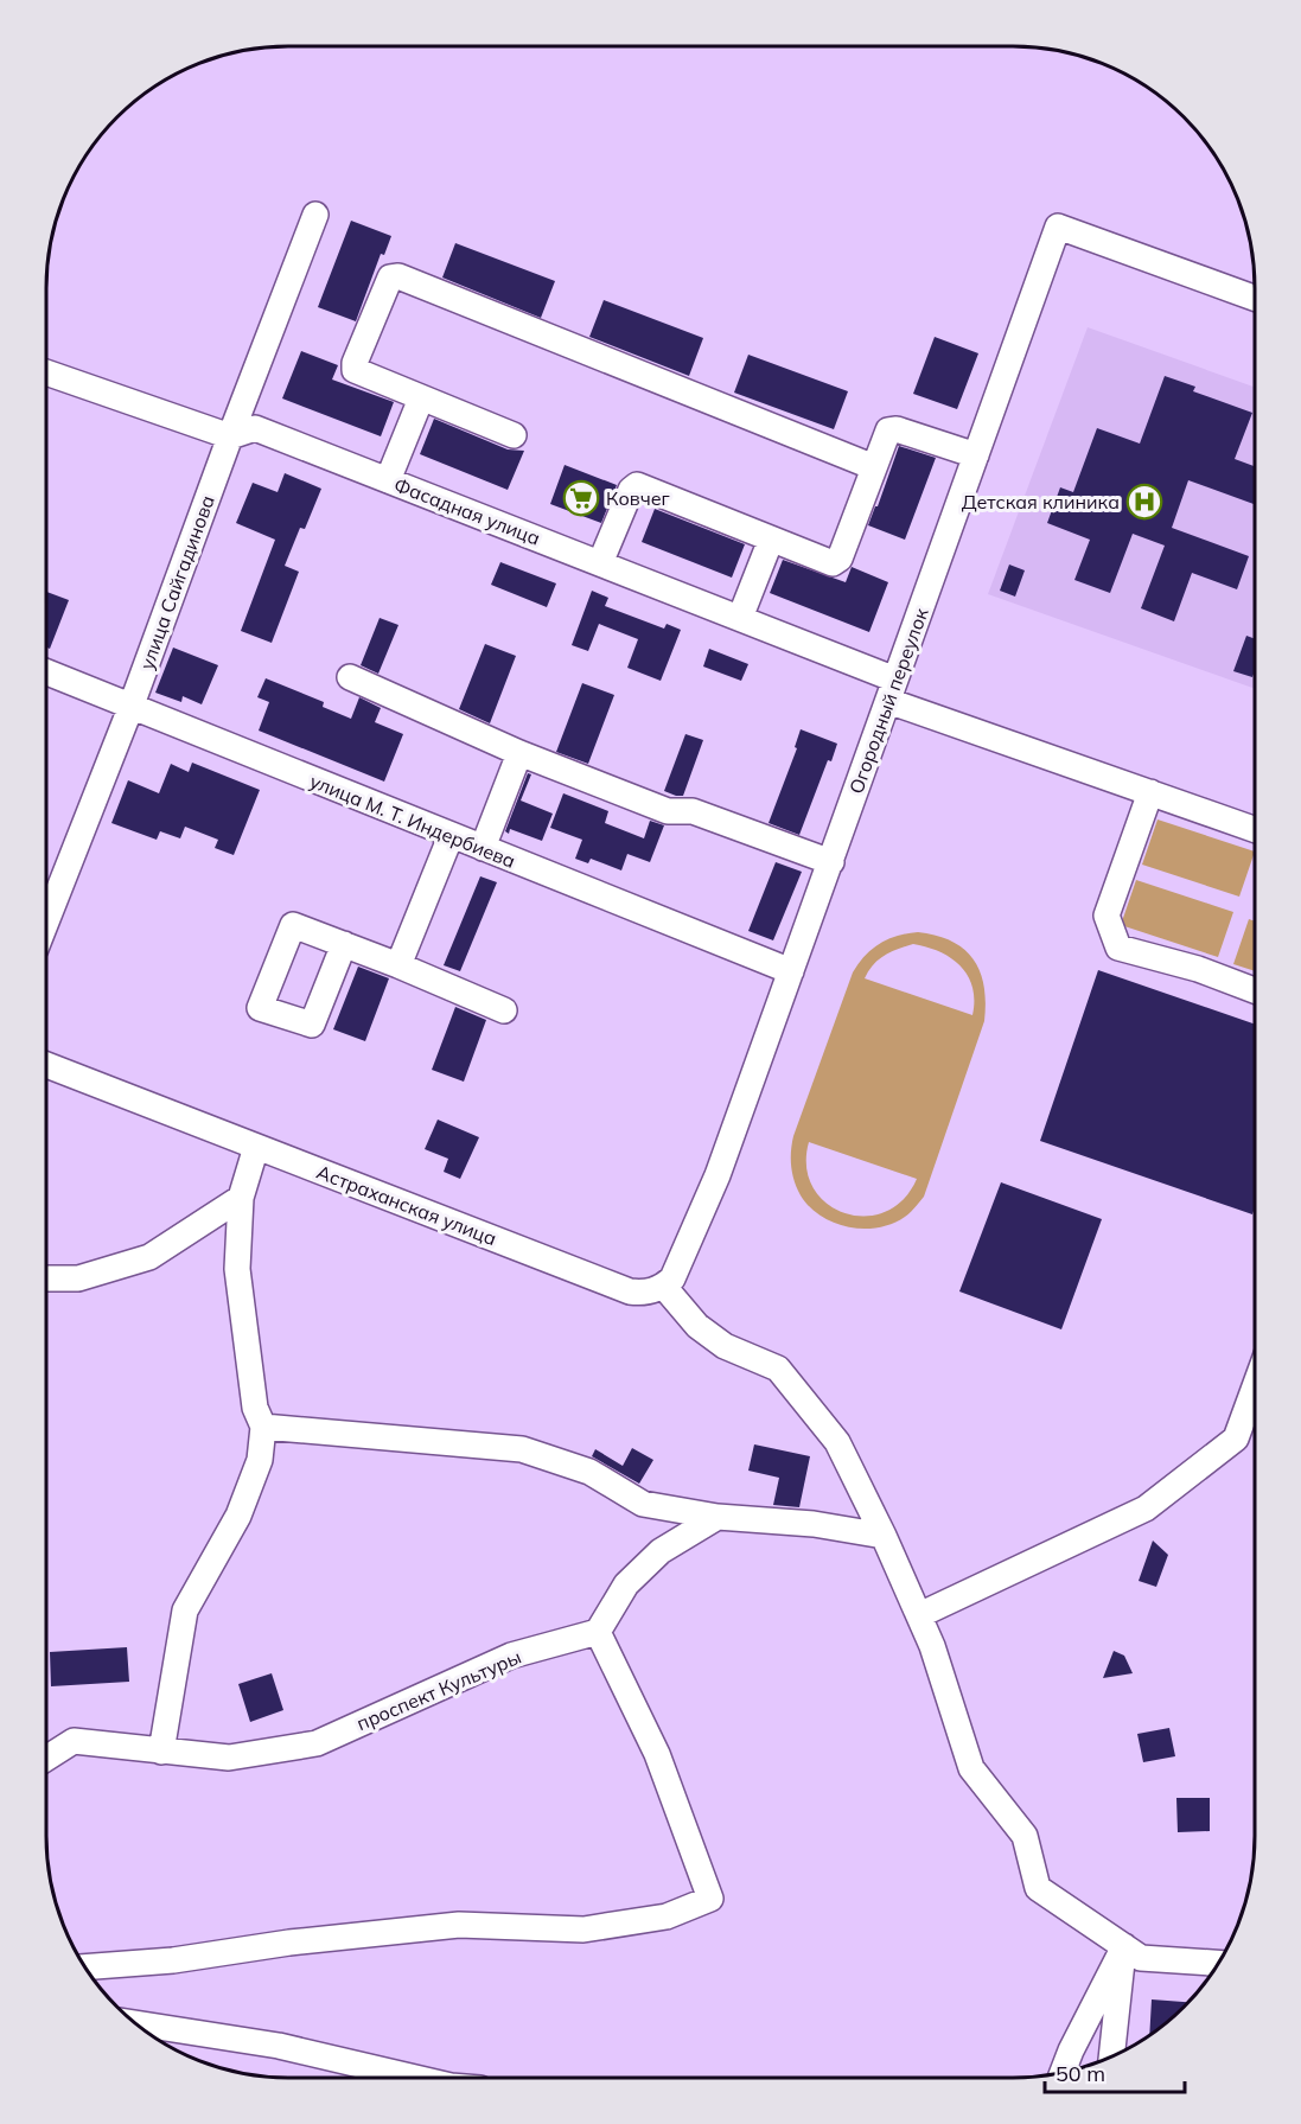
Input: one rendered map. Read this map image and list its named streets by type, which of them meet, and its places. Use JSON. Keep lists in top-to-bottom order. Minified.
{"streets":{"street":["Фасадная улица","улица Сайгадинова","Огородный переулок","улица М. Т. Индербиева","Астраханская улица","проспект Культуры"]},"crossings":[["Фасадная улица","улица Сайгадинова"],["Фасадная улица","Огородный переулок"],["улица Сайгадинова","улица М. Т. Индербиева"],["Огородный переулок","улица М. Т. Индербиева"],["Огородный переулок","Астраханская улица"]],"places":{"supermarket":["Ковчег"],"hospital":["Детская клиника"]},"scale_bar":"50 m"}
